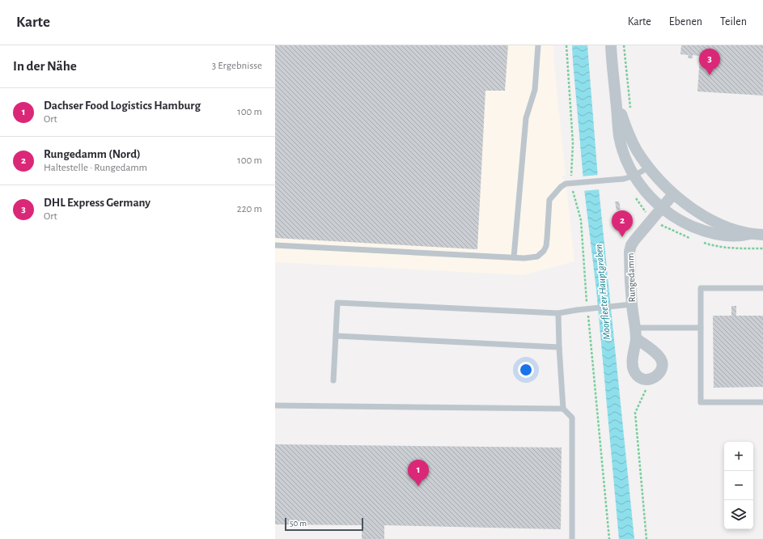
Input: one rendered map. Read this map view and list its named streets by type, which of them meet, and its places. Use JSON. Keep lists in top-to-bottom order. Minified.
{"streets":{"street":["Rungedamm"]},"water":["Moorfleeter Hauptgraben"],"scale_bar":"50 m","page":{"header":"Karte","nav":["Karte","Ebenen","Teilen"],"heading":["In der Nähe","3 Ergebnisse"],"pins":["3","2","1"],"list":[{"mark":"1","name":"Dachser Food Logistics Hamburg","note":"Ort","value":"100 m"},{"mark":"2","name":"Rungedamm (Nord)","note":"Haltestelle · Rungedamm","value":"100 m"},{"mark":"3","name":"DHL Express Germany","note":"Ort","value":"220 m"}],"map_buttons":["+","−"],"scale":"50 m"}}
